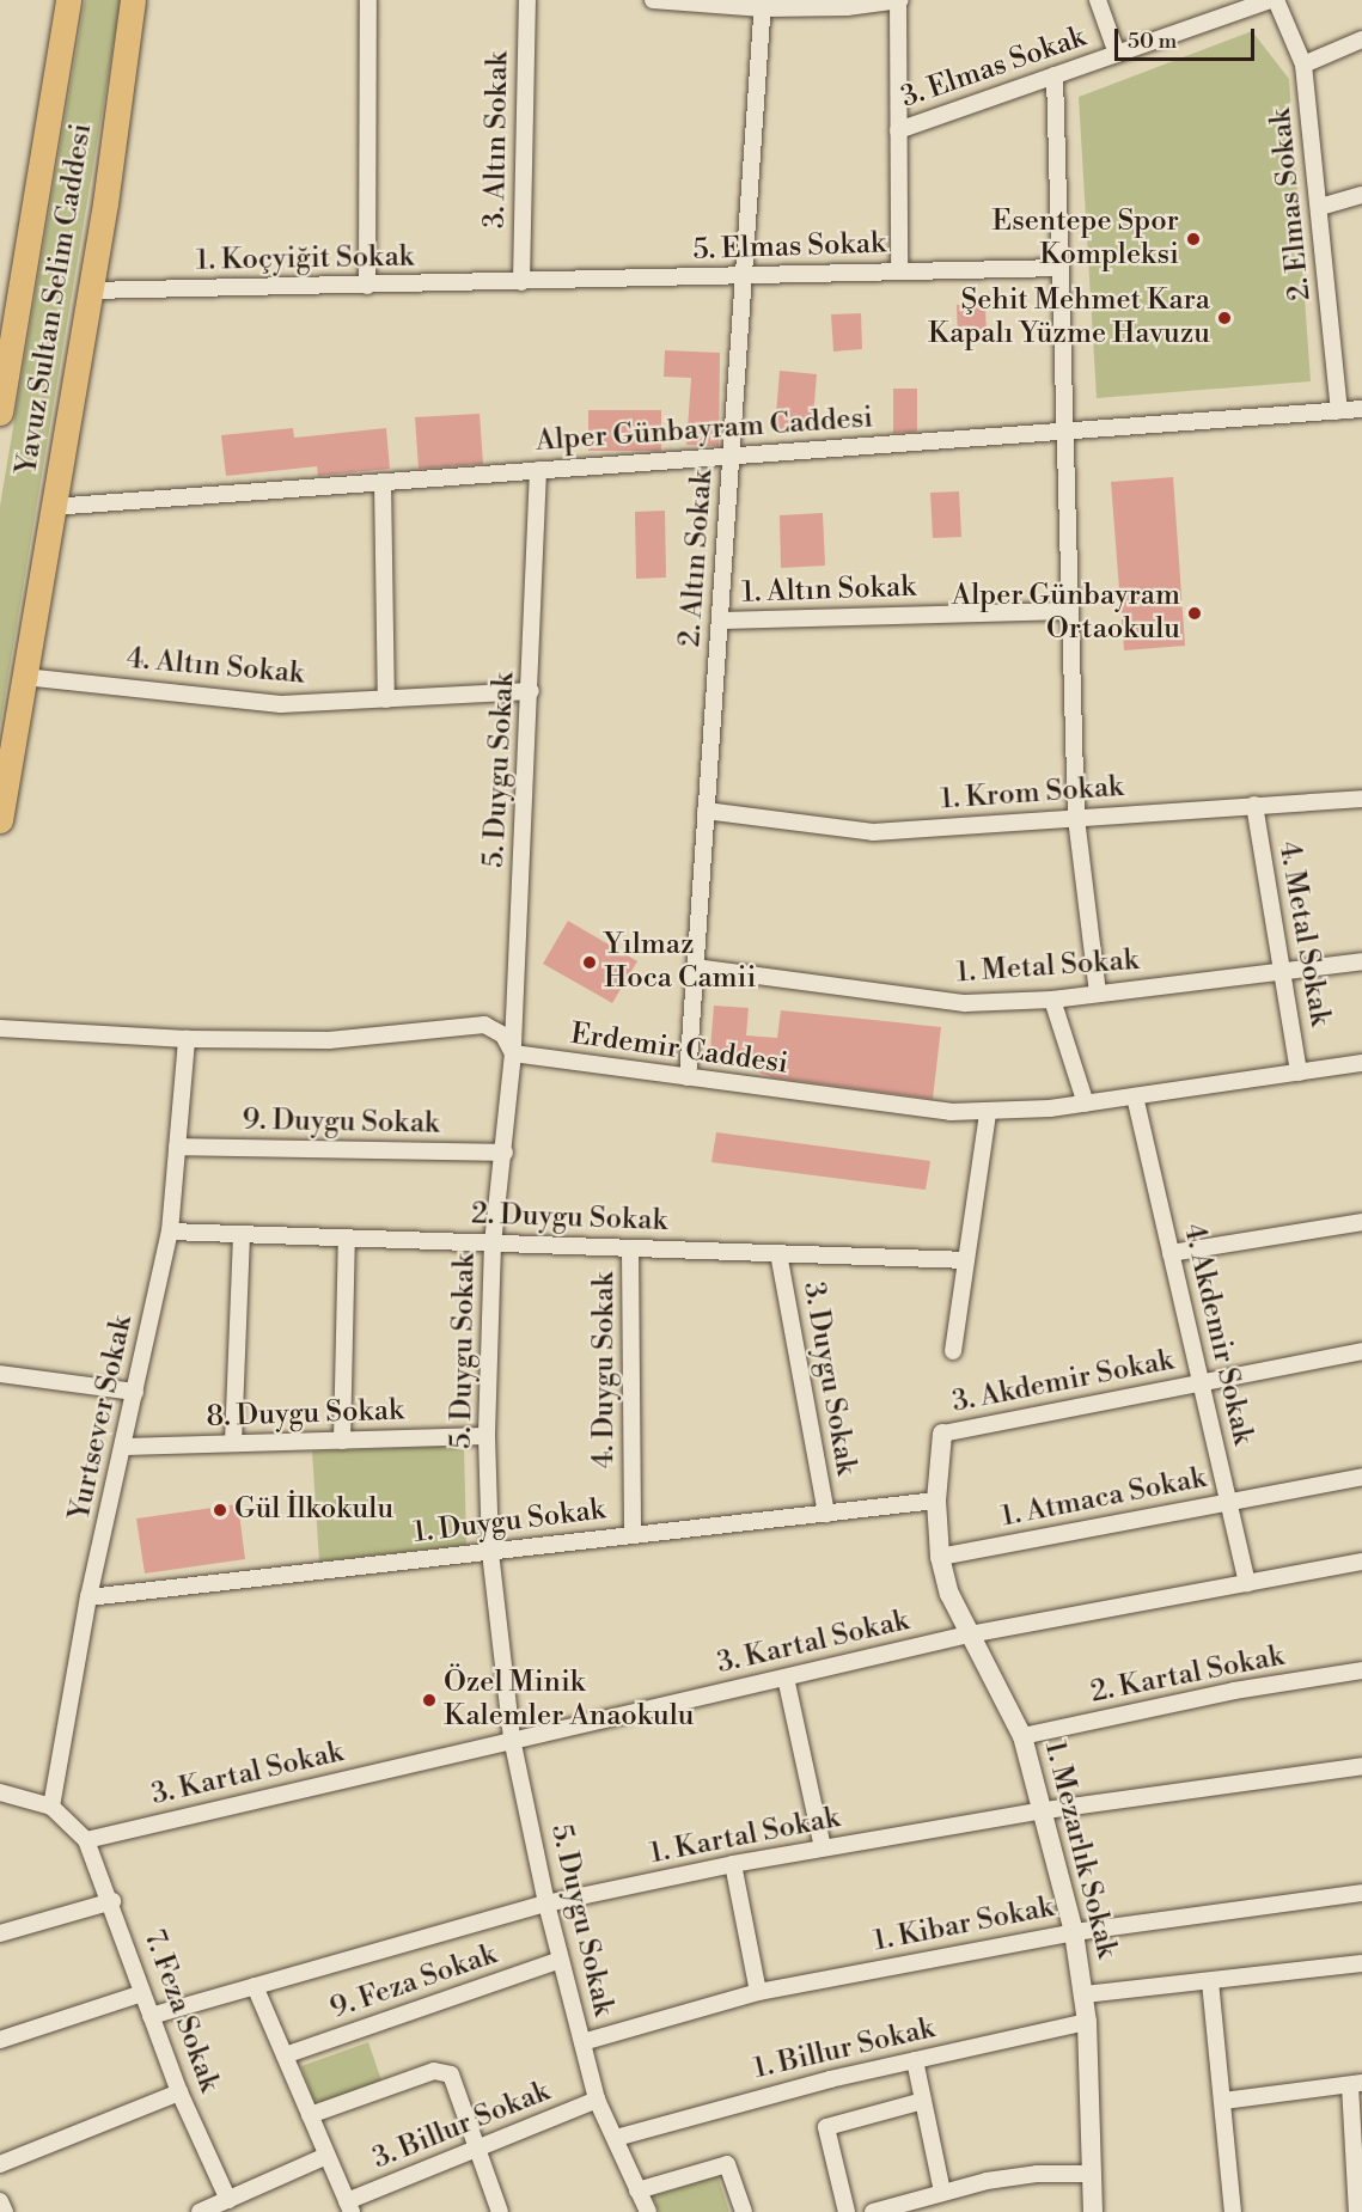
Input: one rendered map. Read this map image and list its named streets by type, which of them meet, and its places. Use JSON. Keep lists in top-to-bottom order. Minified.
{"streets":{"main road":["Yavuz Sultan Selim Caddesi"],"street":["3. Elmas Sokak","3. Altın Sokak","2. Elmas Sokak","5. Elmas Sokak","1. Koçyiğit Sokak","Alper Günbayram Caddesi","2. Altın Sokak","1. Altın Sokak","4. Altın Sokak","5. Duygu Sokak","1. Krom Sokak","4. Metal Sokak","1. Metal Sokak","Erdemir Caddesi","9. Duygu Sokak","2. Duygu Sokak","4. Akdemir Sokak","4. Duygu Sokak","3. Duygu Sokak","3. Akdemir Sokak","8. Duygu Sokak","Yurtsever Sokak","1. Atmaca Sokak","1. Duygu Sokak","3. Kartal Sokak","2. Kartal Sokak","1. Kartal Sokak","1. Mezarlık Sokak","1. Kibar Sokak","9. Feza Sokak","7. Feza Sokak","1. Billur Sokak","3. Billur Sokak"]},"crossings":[["3. Altın Sokak","5. Elmas Sokak"],["3. Altın Sokak","1. Koçyiğit Sokak"],["2. Elmas Sokak","Alper Günbayram Caddesi"],["5. Elmas Sokak","1. Koçyiğit Sokak"],["5. Elmas Sokak","2. Altın Sokak"],["1. Koçyiğit Sokak","Yavuz Sultan Selim Caddesi"],["Yavuz Sultan Selim Caddesi","Alper Günbayram Caddesi"],["Yavuz Sultan Selim Caddesi","4. Altın Sokak"],["Alper Günbayram Caddesi","2. Altın Sokak"],["Alper Günbayram Caddesi","5. Duygu Sokak"],["2. Altın Sokak","1. Altın Sokak"],["2. Altın Sokak","1. Krom Sokak"],["2. Altın Sokak","1. Metal Sokak"],["2. Altın Sokak","Erdemir Caddesi"],["4. Altın Sokak","5. Duygu Sokak"],["5. Duygu Sokak","Erdemir Caddesi"],["5. Duygu Sokak","9. Duygu Sokak"],["5. Duygu Sokak","2. Duygu Sokak"],["5. Duygu Sokak","8. Duygu Sokak"],["5. Duygu Sokak","1. Duygu Sokak"],["5. Duygu Sokak","3. Kartal Sokak"],["5. Duygu Sokak","1. Kartal Sokak"],["5. Duygu Sokak","1. Kibar Sokak"],["5. Duygu Sokak","9. Feza Sokak"],["5. Duygu Sokak","1. Billur Sokak"],["5. Duygu Sokak","3. Billur Sokak"],["1. Krom Sokak","4. Metal Sokak"],["4. Metal Sokak","1. Metal Sokak"],["4. Metal Sokak","Erdemir Caddesi"],["Erdemir Caddesi","4. Akdemir Sokak"],["9. Duygu Sokak","Yurtsever Sokak"],["2. Duygu Sokak","4. Duygu Sokak"],["2. Duygu Sokak","3. Duygu Sokak"],["2. Duygu Sokak","Yurtsever Sokak"],["4. Akdemir Sokak","3. Akdemir Sokak"],["4. Akdemir Sokak","1. Atmaca Sokak"],["4. Akdemir Sokak","3. Kartal Sokak"],["4. Duygu Sokak","1. Duygu Sokak"],["3. Duygu Sokak","1. Duygu Sokak"],["3. Akdemir Sokak","1. Mezarlık Sokak"],["8. Duygu Sokak","Yurtsever Sokak"],["Yurtsever Sokak","1. Duygu Sokak"],["1. Atmaca Sokak","1. Mezarlık Sokak"],["1. Duygu Sokak","1. Mezarlık Sokak"],["3. Kartal Sokak","1. Mezarlık Sokak"],["3. Kartal Sokak","7. Feza Sokak"],["2. Kartal Sokak","1. Mezarlık Sokak"],["1. Kartal Sokak","1. Mezarlık Sokak"],["1. Kartal Sokak","7. Feza Sokak"],["1. Mezarlık Sokak","1. Kibar Sokak"],["1. Mezarlık Sokak","1. Billur Sokak"]],"places":["Esentepe Spor Kompleksi","Şehit Mehmet Kara Kapalı Yüzme Havuzu","Alper Günbayram Ortaokulu","Yılmaz Hoca Camii","Gül İlkokulu","Özel Minik Kalemler Anaokulu"],"scale_bar":"50 m"}
